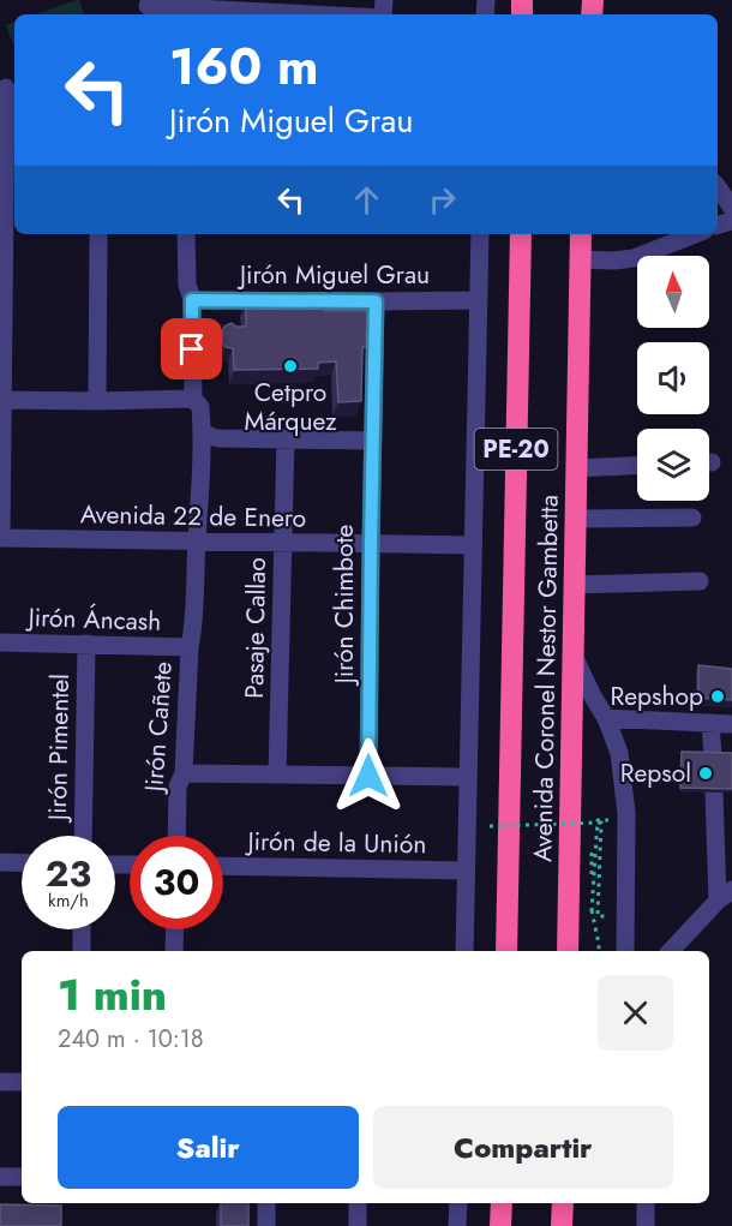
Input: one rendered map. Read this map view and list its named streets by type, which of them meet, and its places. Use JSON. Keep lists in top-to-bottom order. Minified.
{"streets":{"highway":["PE-20","Avenida Coronel Nestor Gambetta"],"street":["Jirón Miguel Grau","Avenida 22 de Enero","Jirón Chimbote","Jirón Áncash","Pasaje Callao","Jirón Cañete","Jirón Pimentel","Jirón de la Unión"]},"crossings":[["Jirón Miguel Grau","Jirón Chimbote"],["Jirón Miguel Grau","Jirón Cañete"],["Avenida 22 de Enero","Jirón Chimbote"],["Avenida 22 de Enero","Pasaje Callao"],["Avenida 22 de Enero","Jirón Cañete"],["Jirón Áncash","Jirón Cañete"],["Jirón Áncash","Jirón Pimentel"]],"places":["Cetpro Márquez","Repshop","Repsol"],"north":"top","page":{"turn":["160 m","Jirón Miguel Grau"],"speed":"23 km/h","limit":"30","heading":["1 min","240 m · 10:18"],"buttons":["Salir","Compartir"]}}
